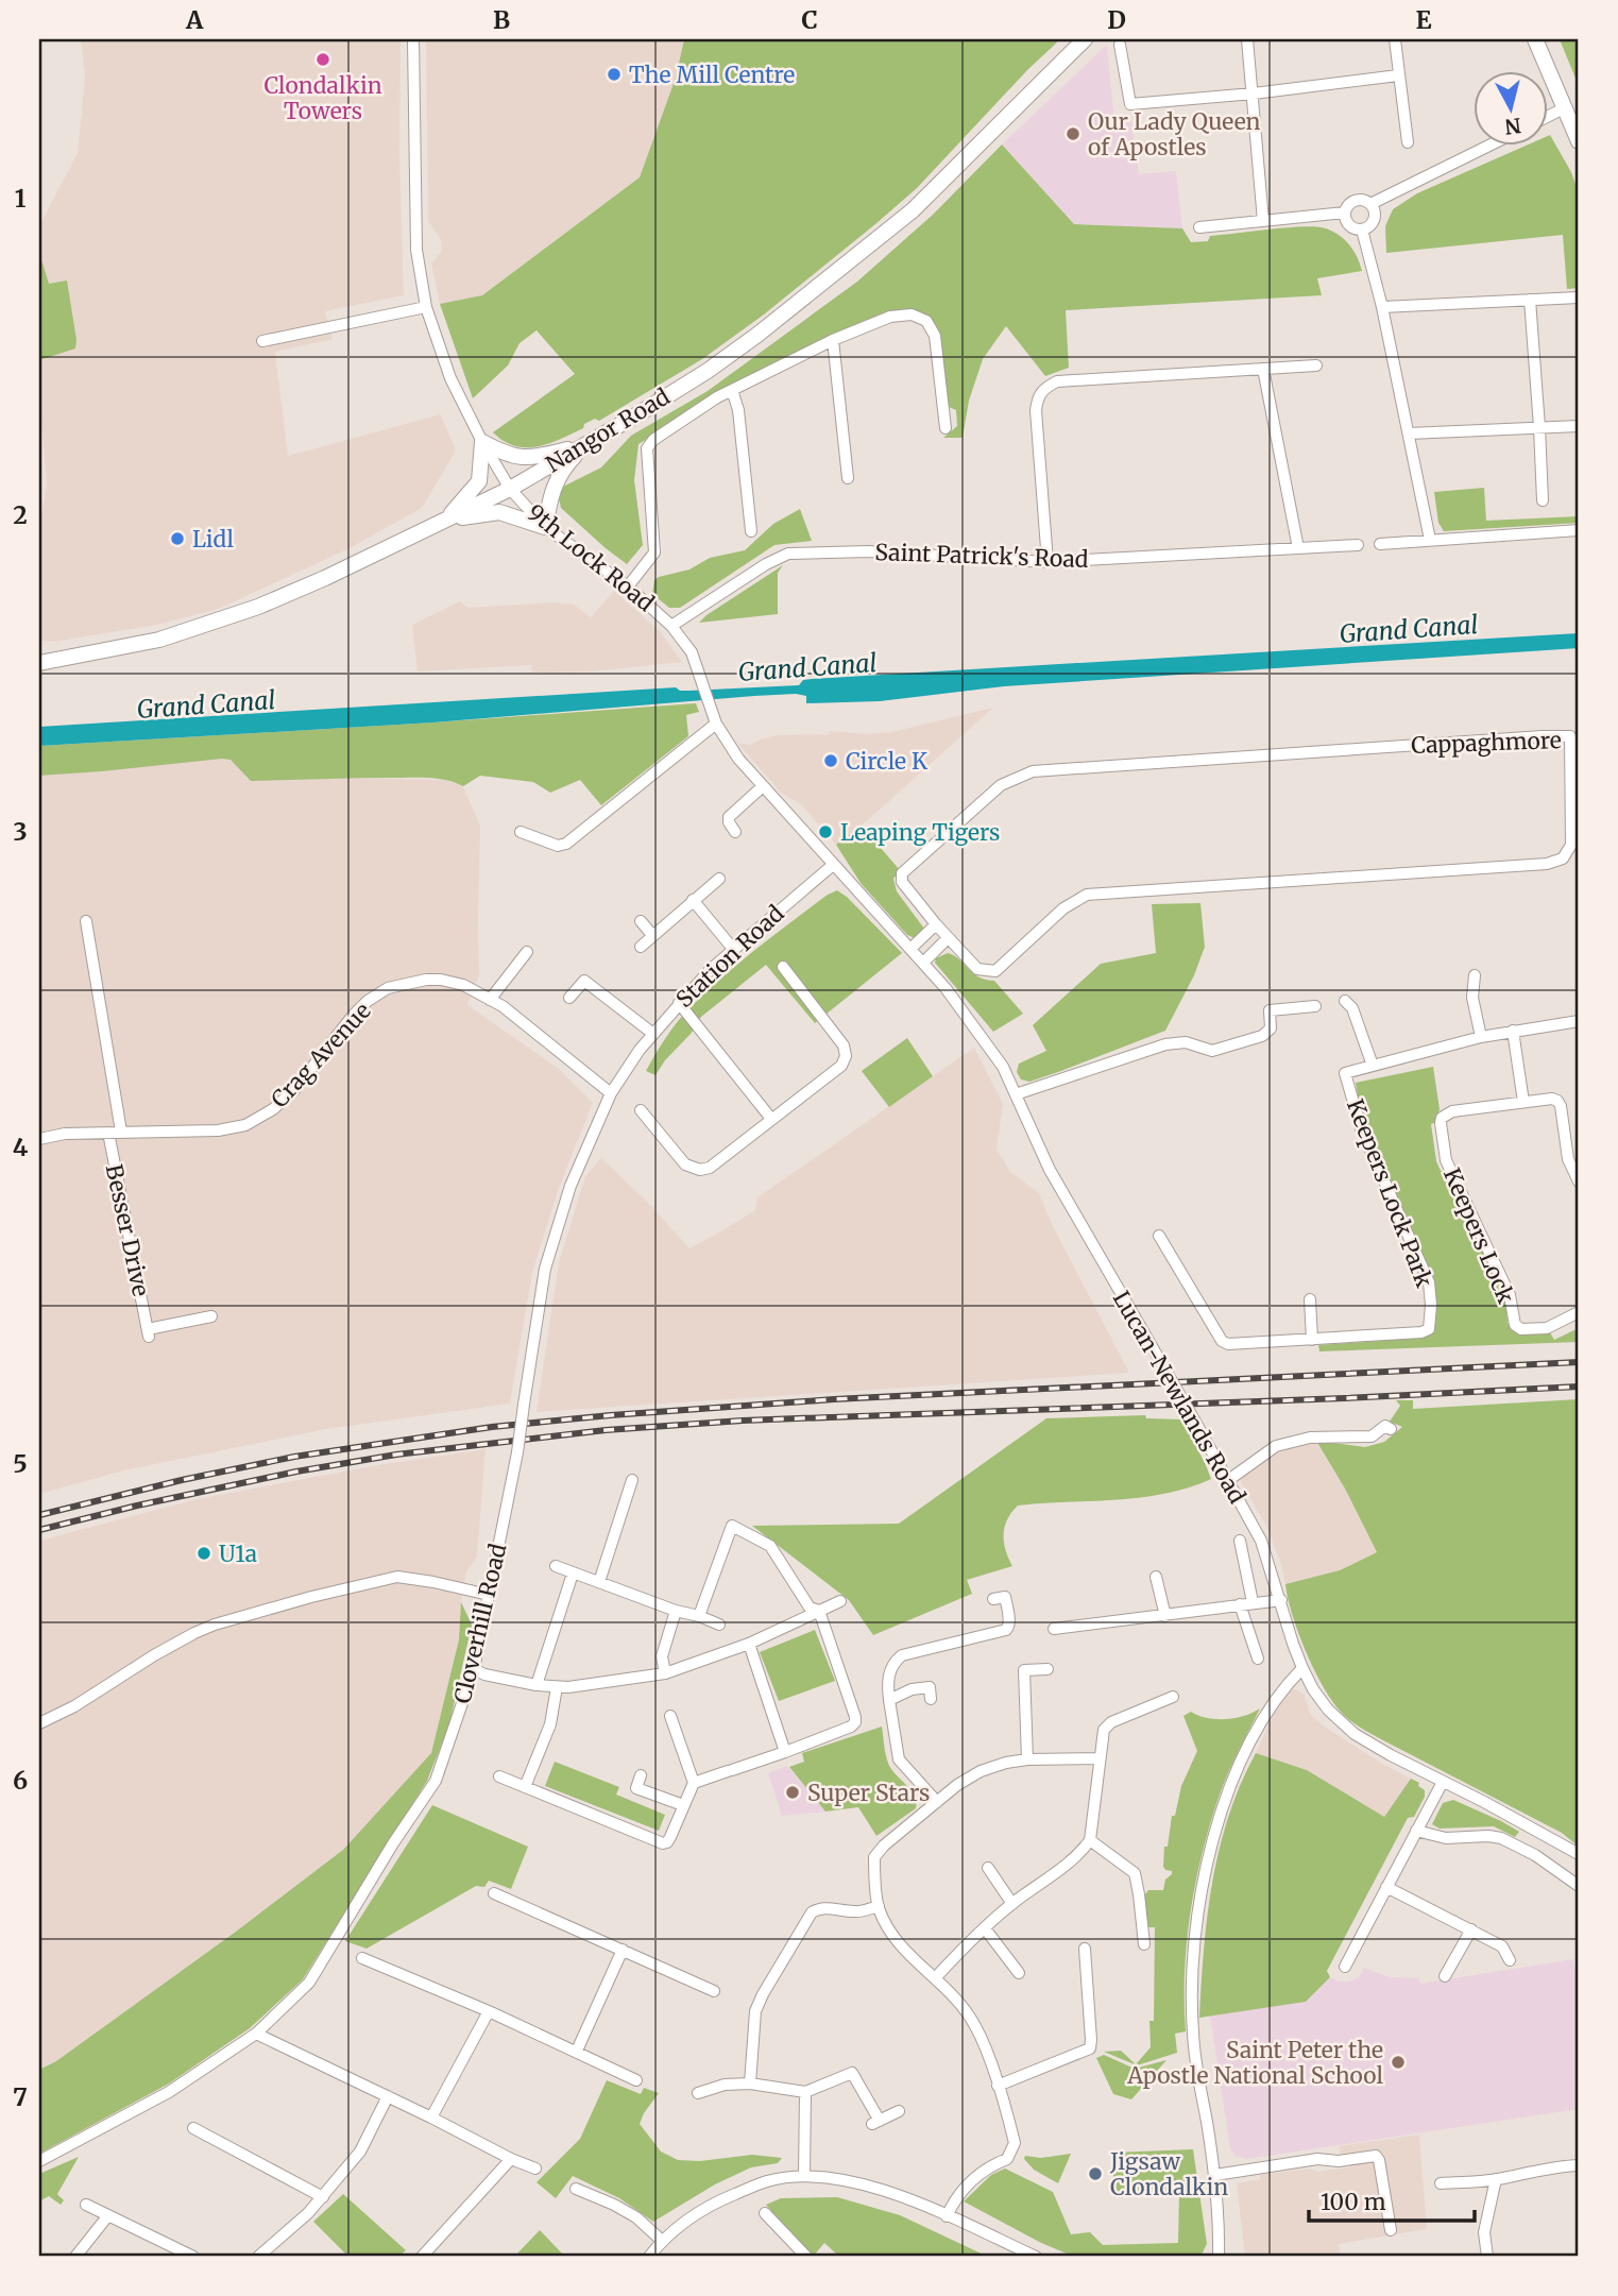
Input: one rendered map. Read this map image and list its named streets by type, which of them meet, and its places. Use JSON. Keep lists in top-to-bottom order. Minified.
{"streets":{"main road":["Nangor Road"],"street":["Saint Patrick's Road","9th Lock Road","Cappaghmore","Station Road","Crag Avenue","Keepers Lock Park","Besser Drive","Keepers Lock","Lucan-Newlands Road","Cloverhill Road"]},"crossings":[["Nangor Road","9th Lock Road"],["Saint Patrick's Road","9th Lock Road"],["9th Lock Road","Station Road"],["9th Lock Road","Lucan-Newlands Road"],["Station Road","Crag Avenue"],["Station Road","Lucan-Newlands Road"],["Station Road","Cloverhill Road"],["Crag Avenue","Besser Drive"],["Crag Avenue","Cloverhill Road"]],"water":["Grand Canal"],"places":["Clondalkin Towers","The Mill Centre","Our Lady Queen of Apostles","Lidl","Circle K","Leaping Tigers","U1a","Super Stars","Saint Peter the Apostle National School","Jigsaw Clondalkin"],"scale_bar":"100 m","north":"bottom","grid":{"columns":["A","B","C","D","E"],"rows":["1","2","3","4","5","6","7"]}}
